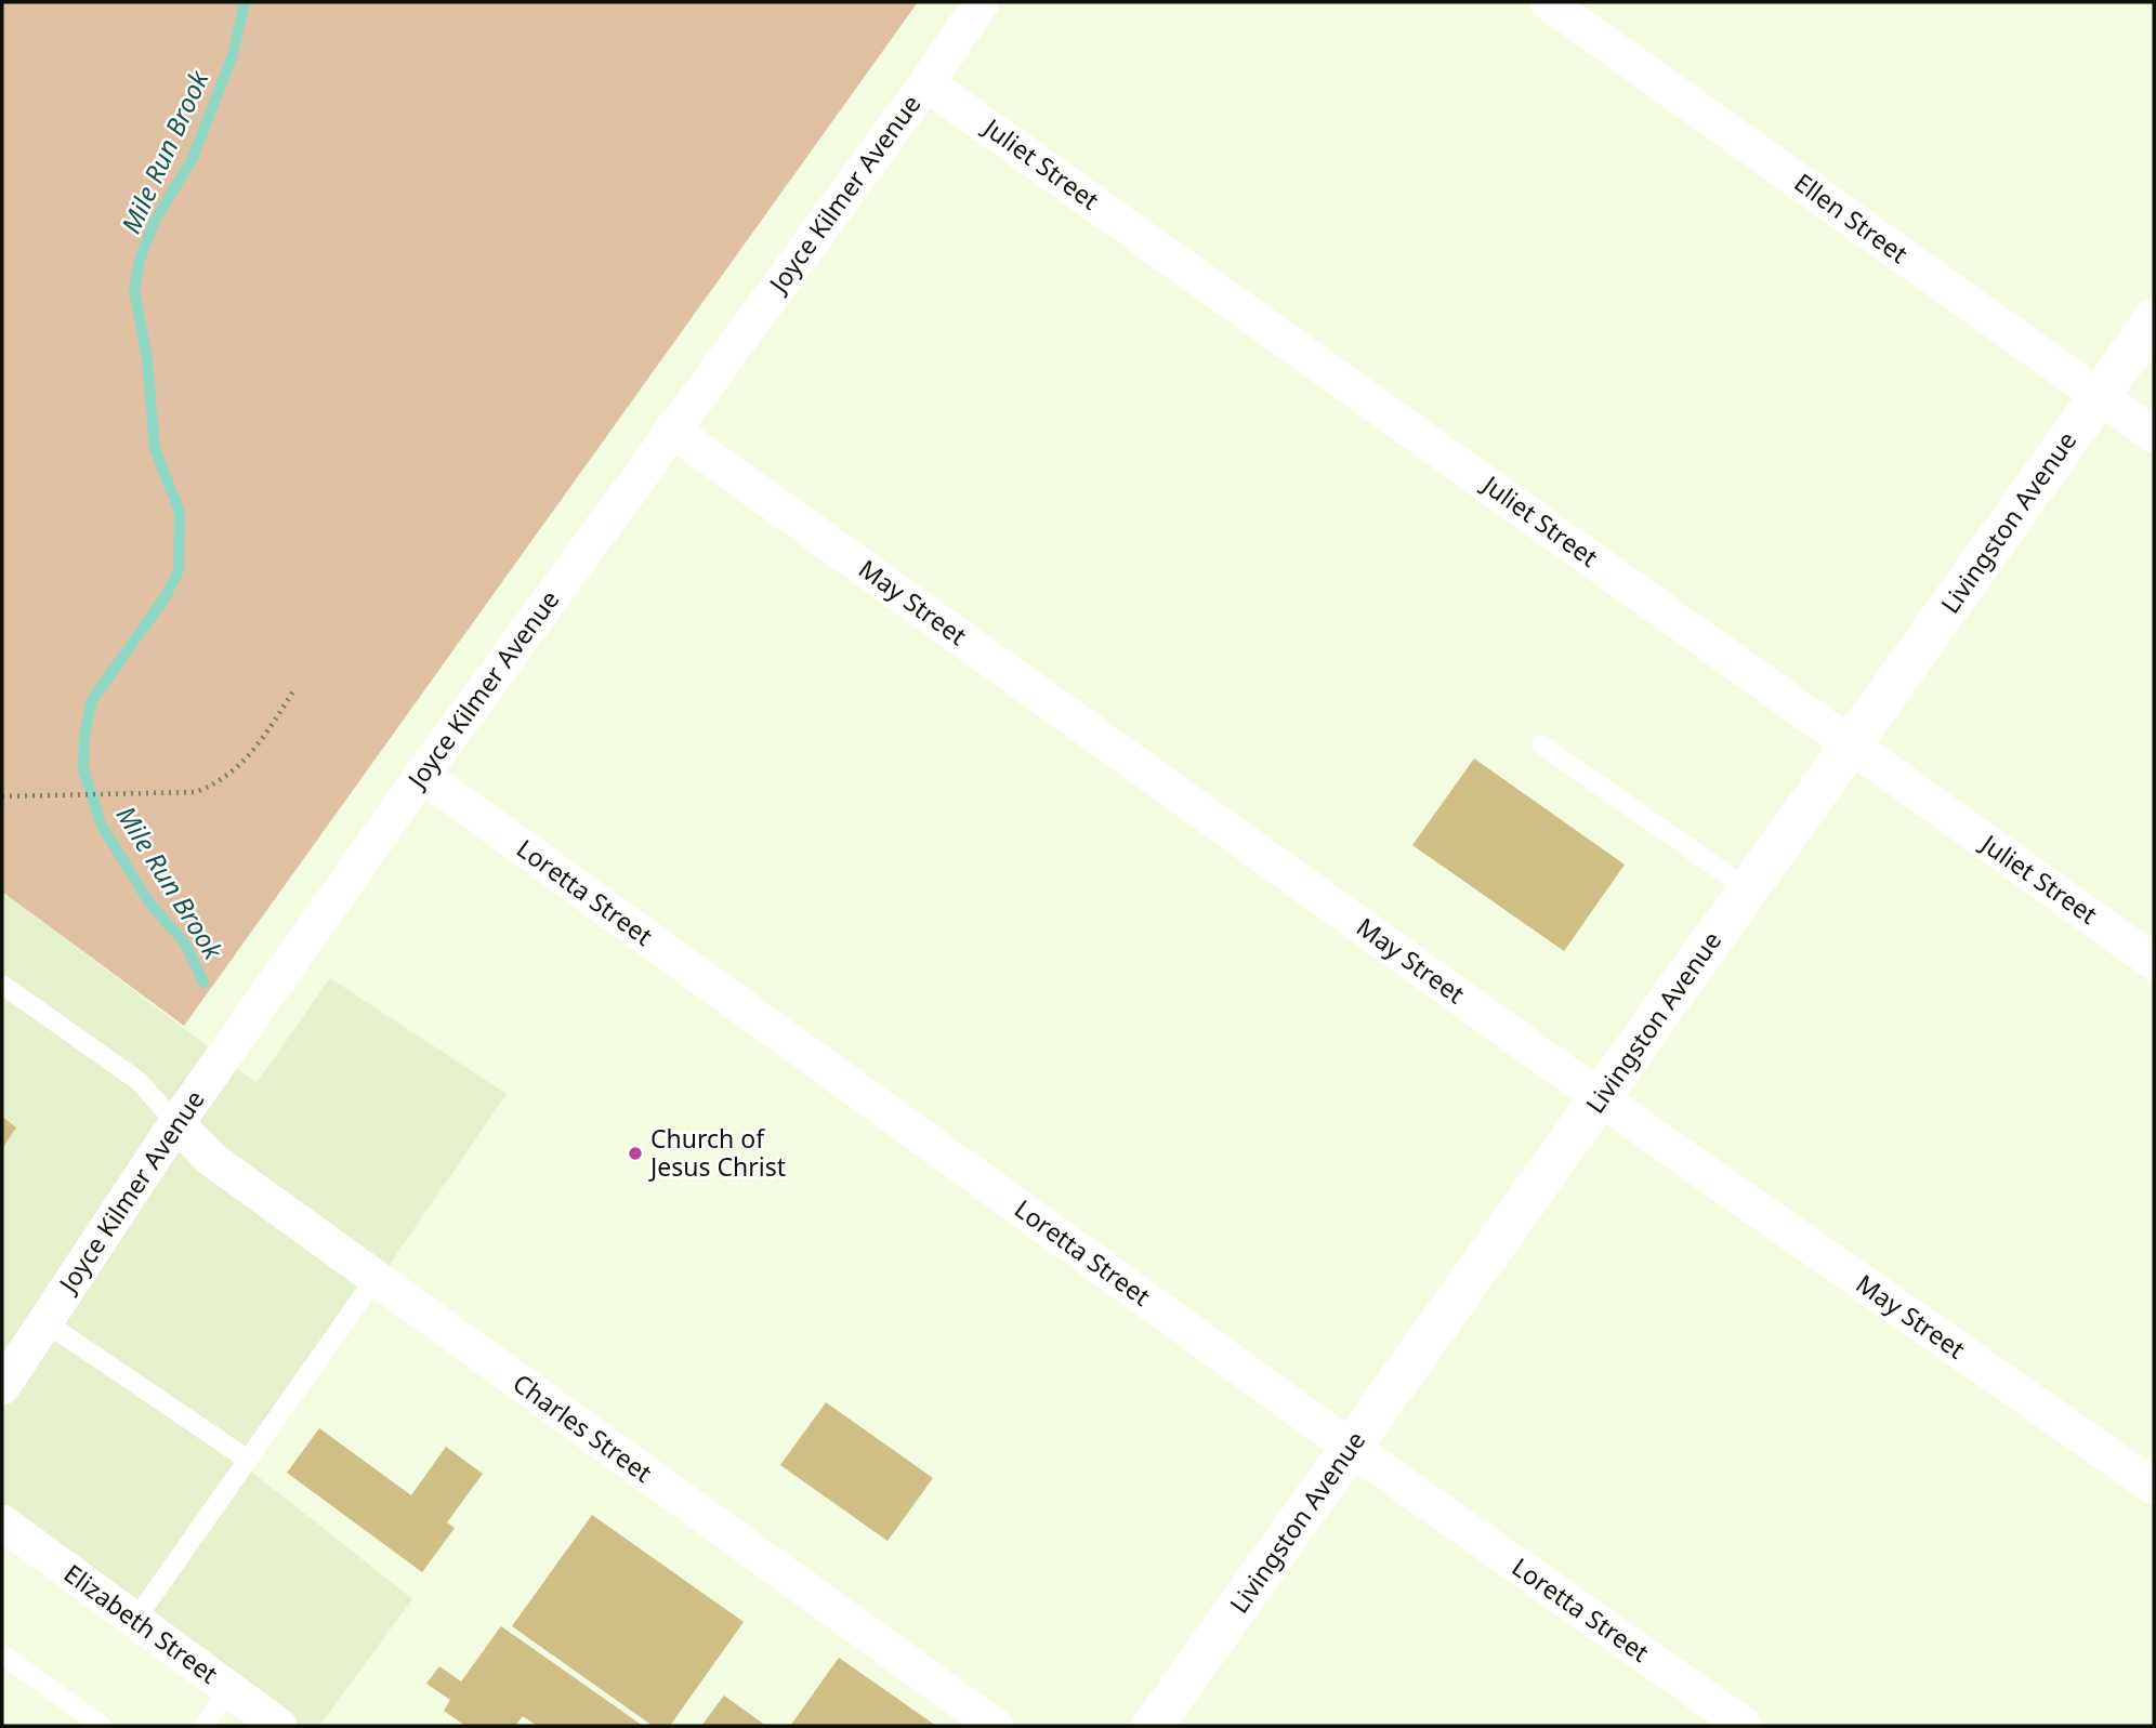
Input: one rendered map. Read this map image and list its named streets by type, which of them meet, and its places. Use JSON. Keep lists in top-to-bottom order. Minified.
{"streets":{"main road":["Livingston Avenue"],"street":["Juliet Street","Joyce Kilmer Avenue","Ellen Street","May Street","Loretta Street","Charles Street","Elizabeth Street"]},"crossings":[["Juliet Street","Joyce Kilmer Avenue"],["Juliet Street","Livingston Avenue"],["Joyce Kilmer Avenue","May Street"],["Joyce Kilmer Avenue","Loretta Street"],["Joyce Kilmer Avenue","Charles Street"],["Ellen Street","Livingston Avenue"],["Livingston Avenue","May Street"],["Livingston Avenue","Loretta Street"]],"water":["Mile Run Brook"],"places":["Church of Jesus Christ"]}
